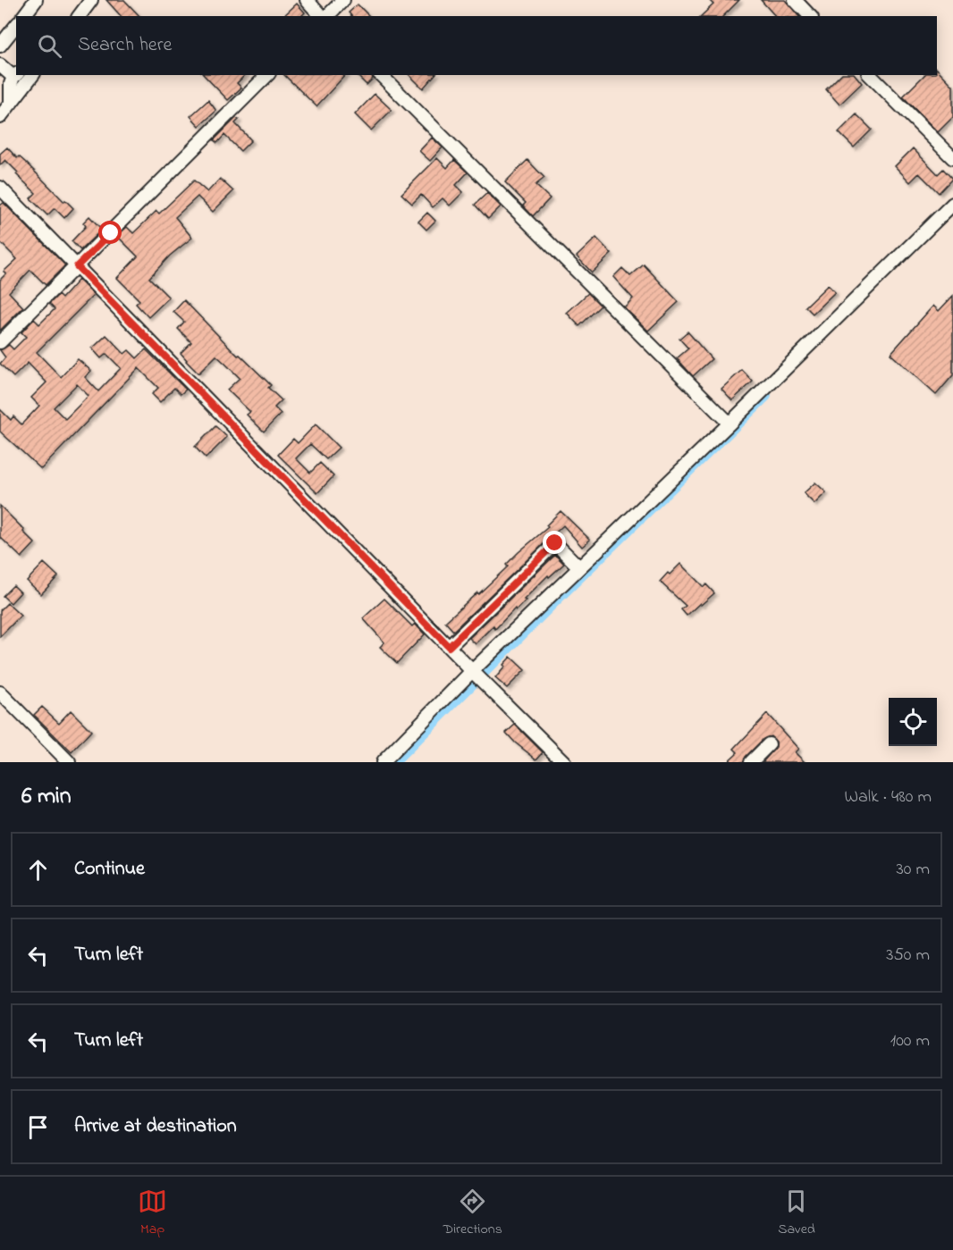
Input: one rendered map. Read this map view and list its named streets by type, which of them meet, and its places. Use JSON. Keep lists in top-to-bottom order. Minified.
{"page":{"search":"Search here","heading":["6 min","Walk · 480 m"],"list":[["Continue","30 m"],["Turn left","350 m"],["Turn left","100 m"],"Arrive at destination"],"nav":["Map","Directions","Saved"]}}
